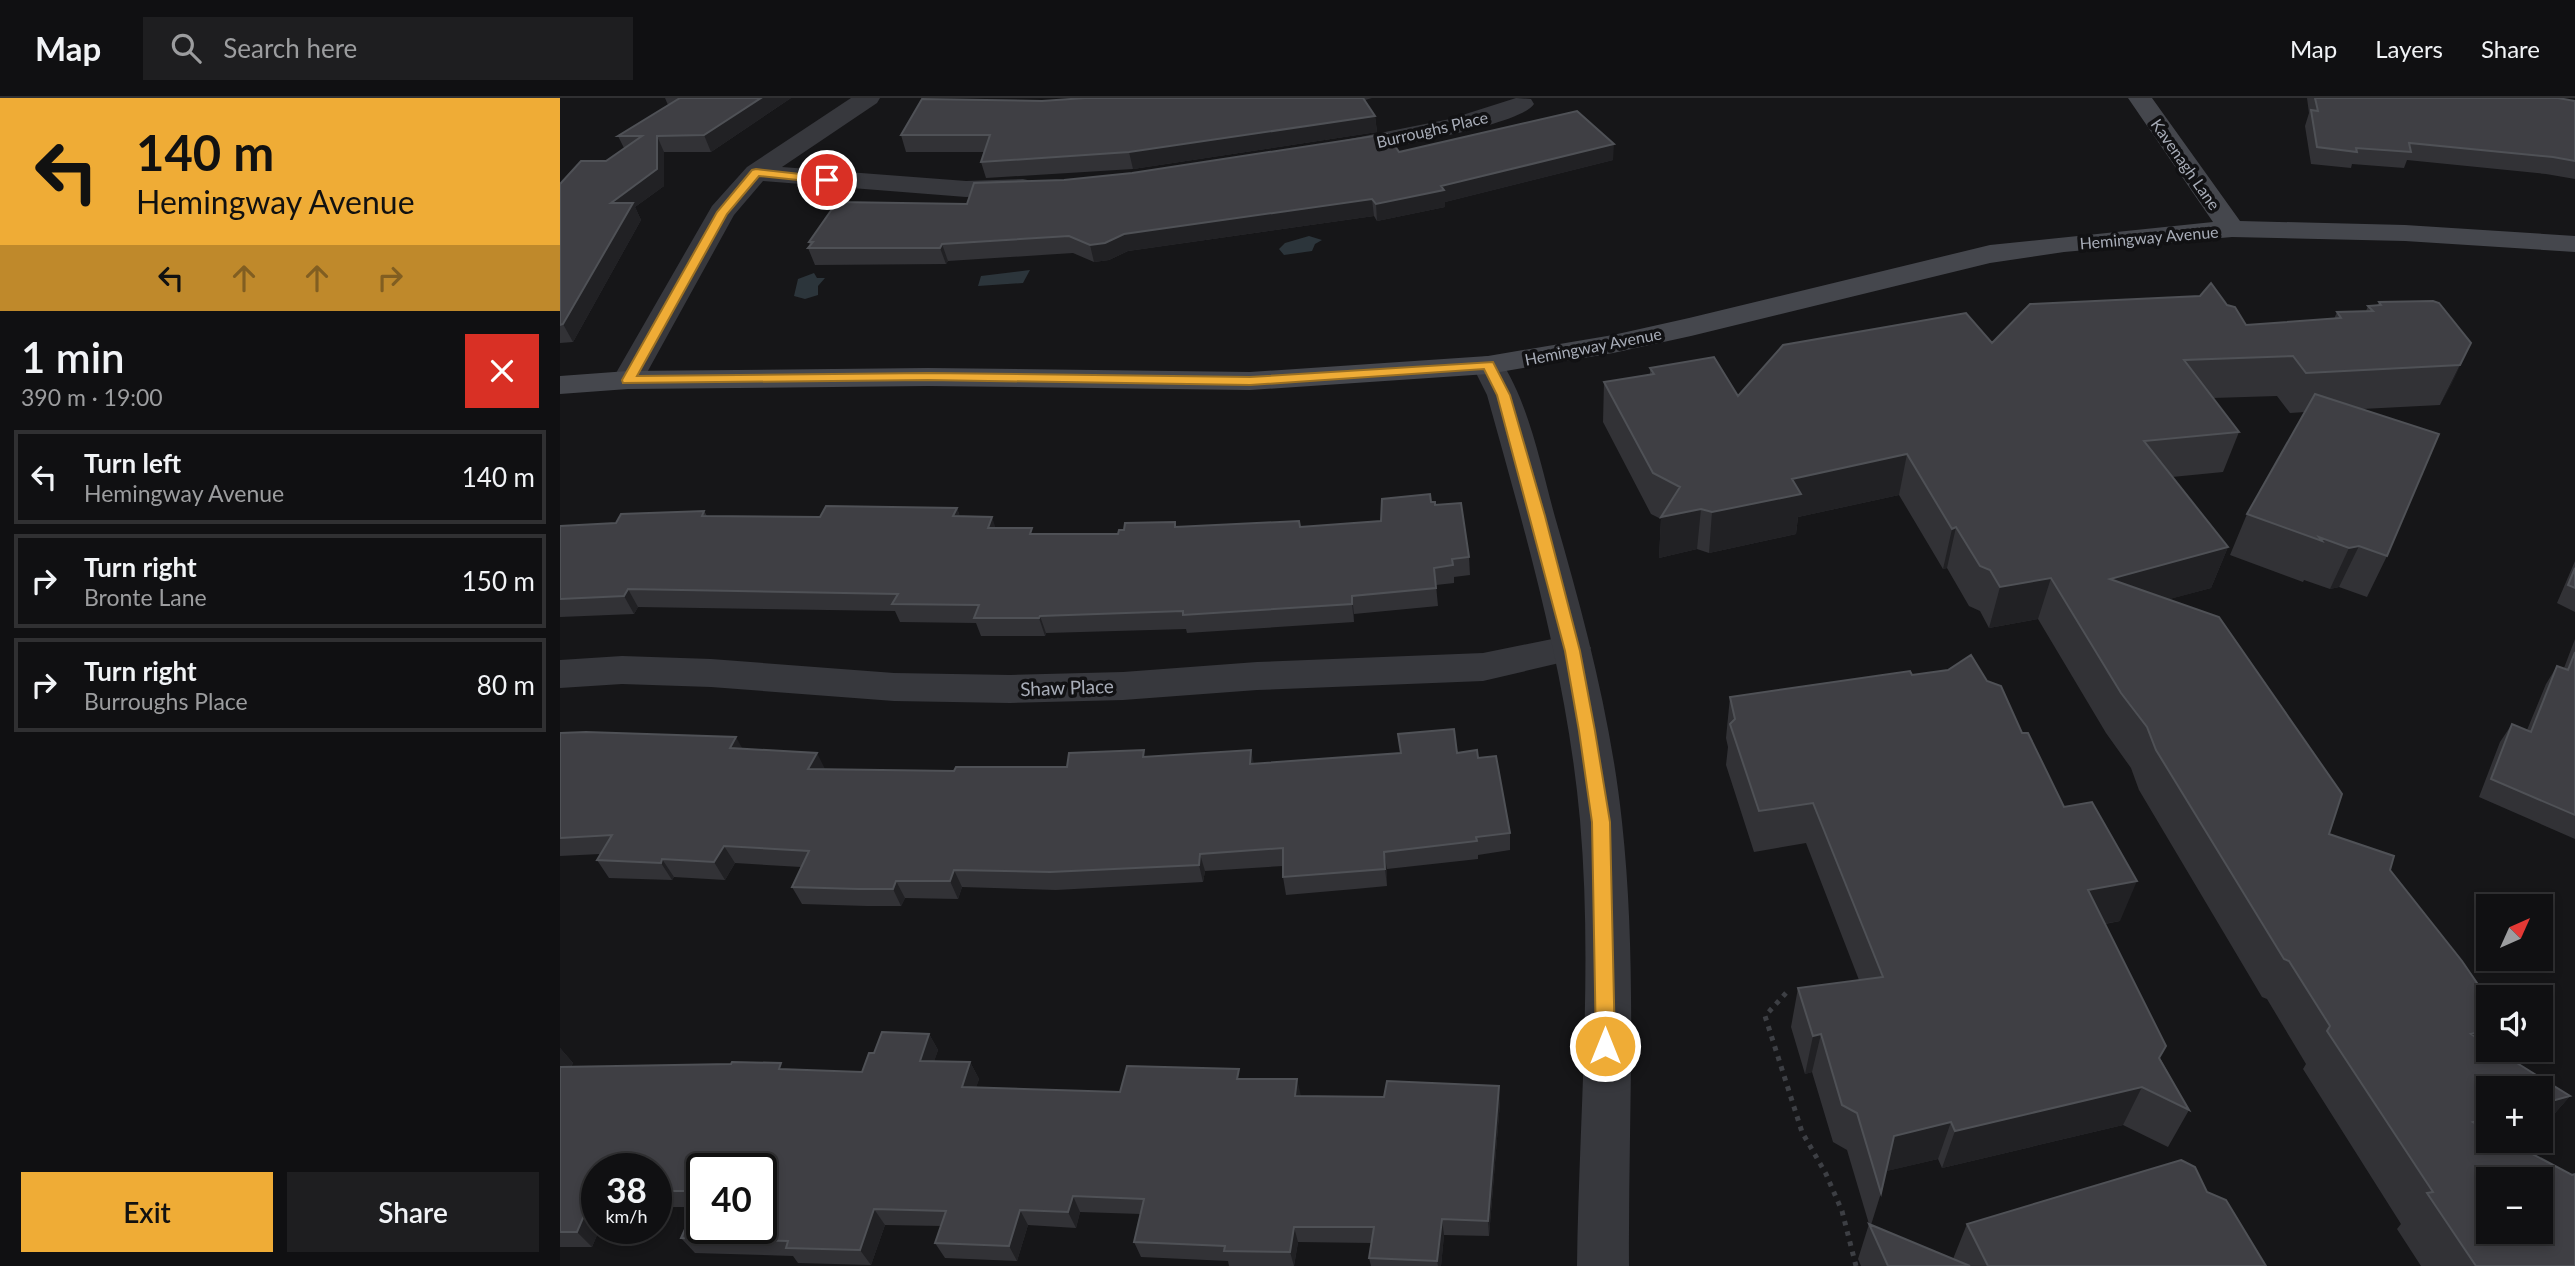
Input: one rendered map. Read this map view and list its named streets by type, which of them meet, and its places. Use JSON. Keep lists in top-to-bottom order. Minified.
{"streets":{"main road":["Kavenagh Lane","Hemingway Avenue"],"street":["Burroughs Place","Shaw Place"]},"crossings":[["Kavenagh Lane","Hemingway Avenue"]],"north":"top right","page":{"header":"Map","search":"Search here","nav":["Map","Layers","Share"],"turn":["140 m","Hemingway Avenue"],"heading":["1 min","390 m · 19:00"],"list":[{"name":"Turn left","note":"Hemingway Avenue","value":"140 m"},{"name":"Turn right","note":"Bronte Lane","value":"150 m"},{"name":"Turn right","note":"Burroughs Place","value":"80 m"}],"map_buttons":["+","−"],"speed":"38 km/h","limit":"40","buttons":["Exit","Share"]}}
